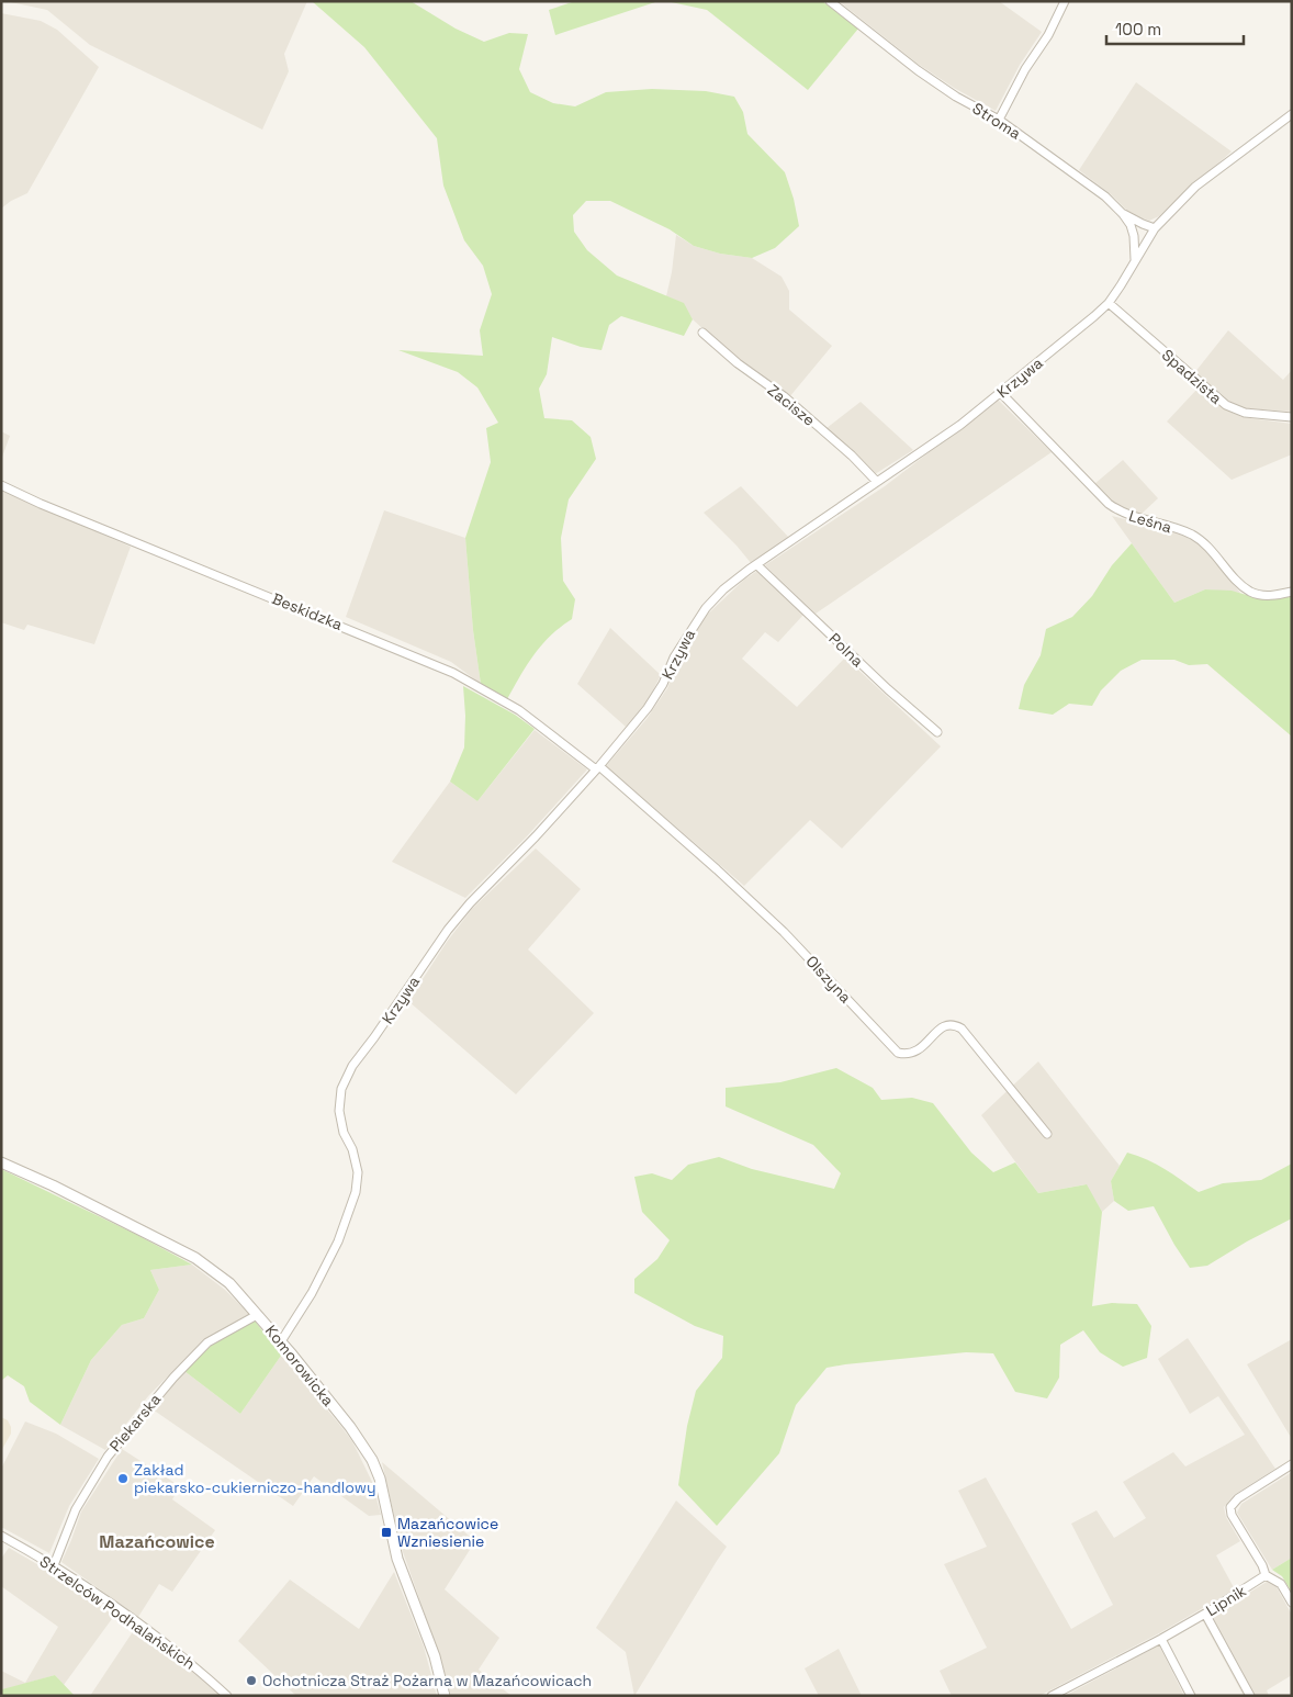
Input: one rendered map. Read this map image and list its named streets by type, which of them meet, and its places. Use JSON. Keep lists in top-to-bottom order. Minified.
{"streets":{"street":["Stroma","Spadzista","Krzywa","Zacisze","Leśna","Beskidzka","Polna","Olszyna","Komorowicka","Piekarska","Lipnik","Strzelców Podhalańskich"]},"crossings":[["Stroma","Krzywa"],["Spadzista","Krzywa"],["Krzywa","Zacisze"],["Krzywa","Leśna"],["Krzywa","Beskidzka"],["Krzywa","Polna"],["Krzywa","Olszyna"],["Krzywa","Komorowicka"],["Beskidzka","Olszyna"],["Komorowicka","Piekarska"],["Piekarska","Strzelców Podhalańskich"]],"districts":["Mazańcowice"],"places":{"other":["Zakład piekarsko-cukierniczo-handlowy","Ochotnicza Straż Pożarna w Mazańcowicach"],"transit":["Mazańcowice Wzniesienie"]},"scale_bar":"100 m"}
